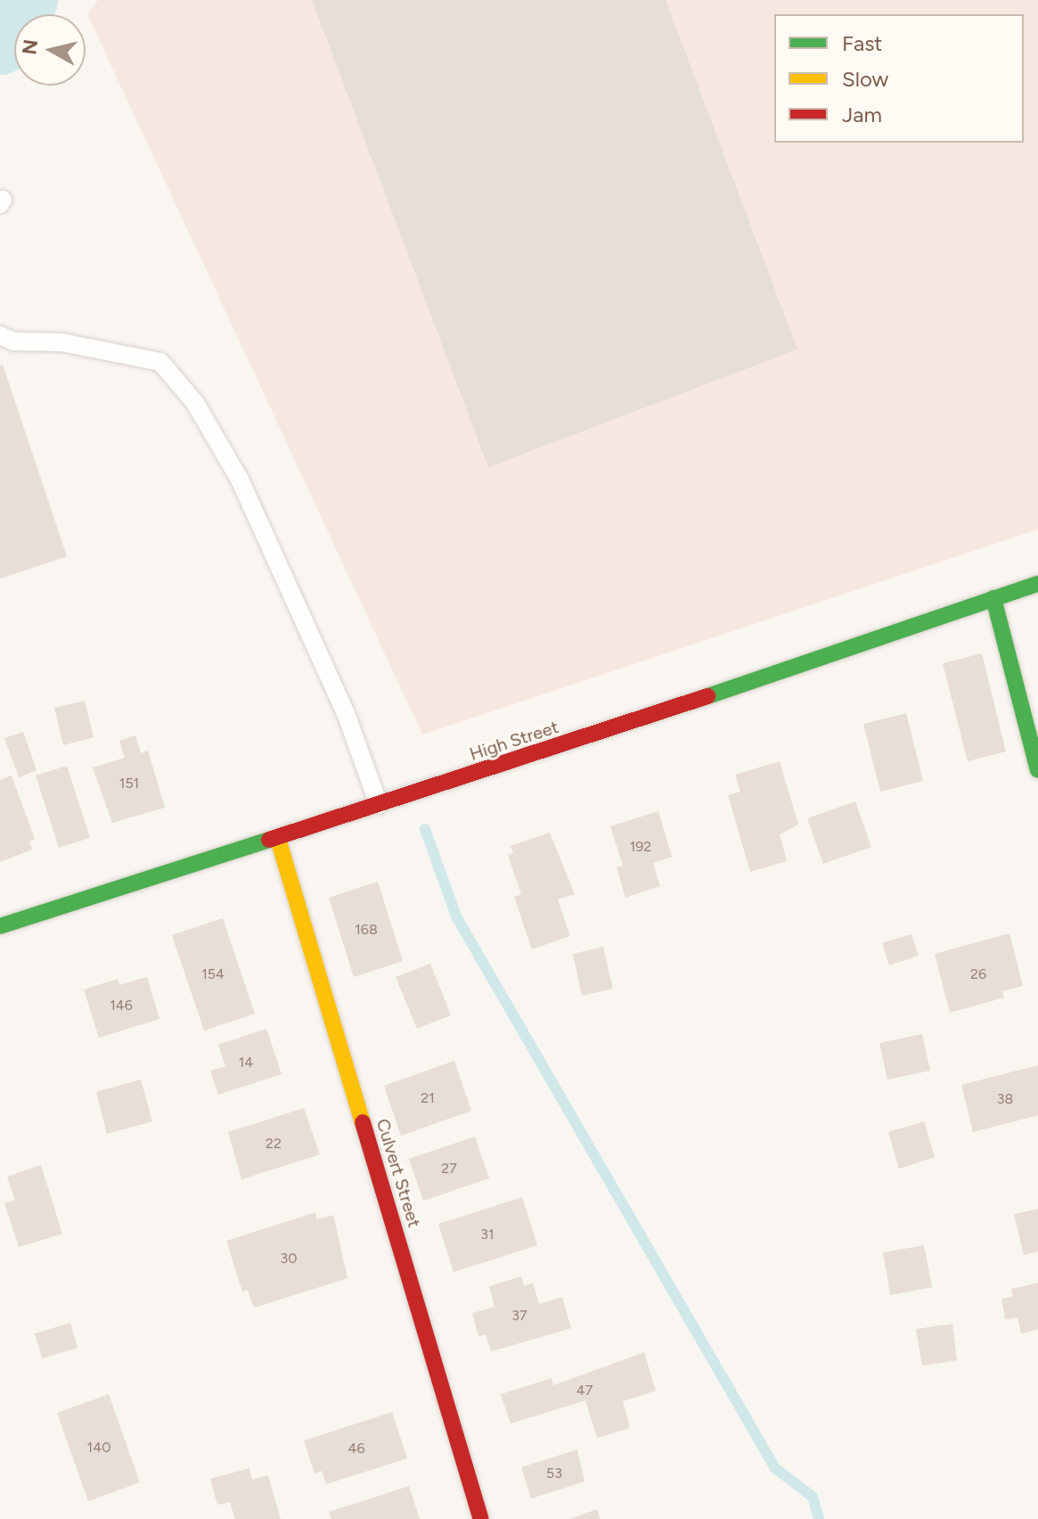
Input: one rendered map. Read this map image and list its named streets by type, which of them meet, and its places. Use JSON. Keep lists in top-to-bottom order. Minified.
{"streets":{"street":["High Street","Culvert Street"]},"crossings":[["High Street","Culvert Street"]],"house_numbers":["151","192","168","154","26","146","14","21","38","22","27","31","30","37","47","140","46","53"],"legend":["Fast","Slow","Jam"],"north":"left"}
